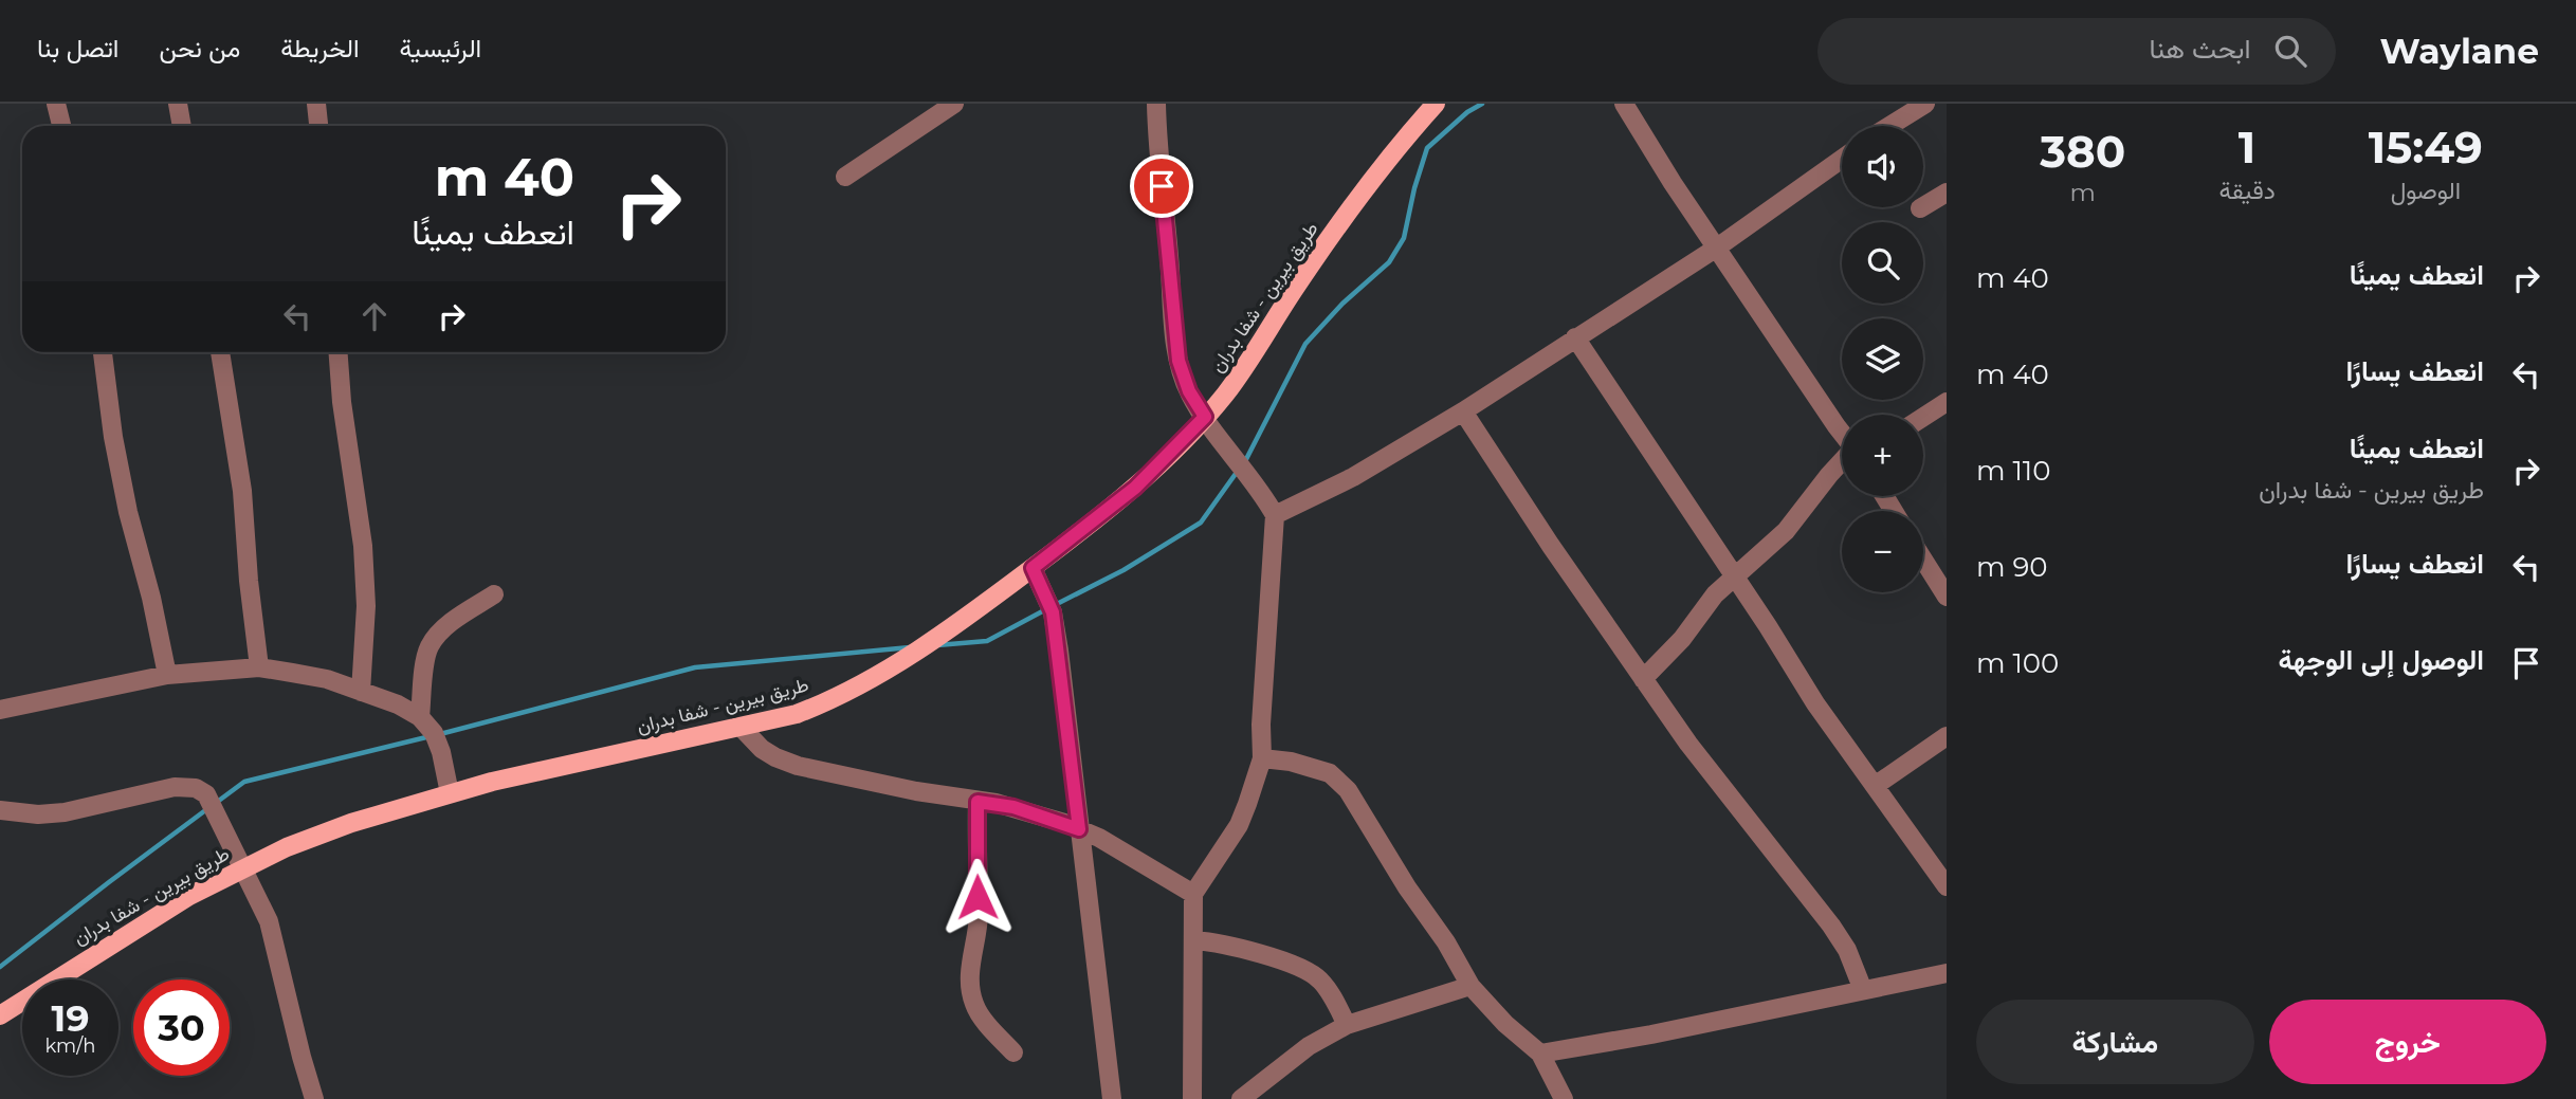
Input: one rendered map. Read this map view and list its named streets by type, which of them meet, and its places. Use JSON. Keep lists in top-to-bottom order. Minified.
{"streets":{"main road":["طريق بيرين - شفا بدران"]},"page":{"header":"Waylane","search":"ابحث هنا","nav":["الرئيسية","الخريطة","من نحن","اتصل بنا"],"eta":["15:49","الوصول","1","دقيقة","380","m"],"map_buttons":["+","−"],"turn":["40 m","انعطف يمينًا"],"list":[{"name":"انعطف يمينًا","value":"40 m"},{"name":"انعطف يسارًا","value":"40 m"},{"name":"انعطف يمينًا","note":"طريق بيرين - شفا بدران","value":"110 m"},{"name":"انعطف يسارًا","value":"90 m"},{"name":"الوصول إلى الوجهة","value":"100 m"}],"speed":"19 km/h","limit":"30","buttons":["خروج","مشاركة"]}}
